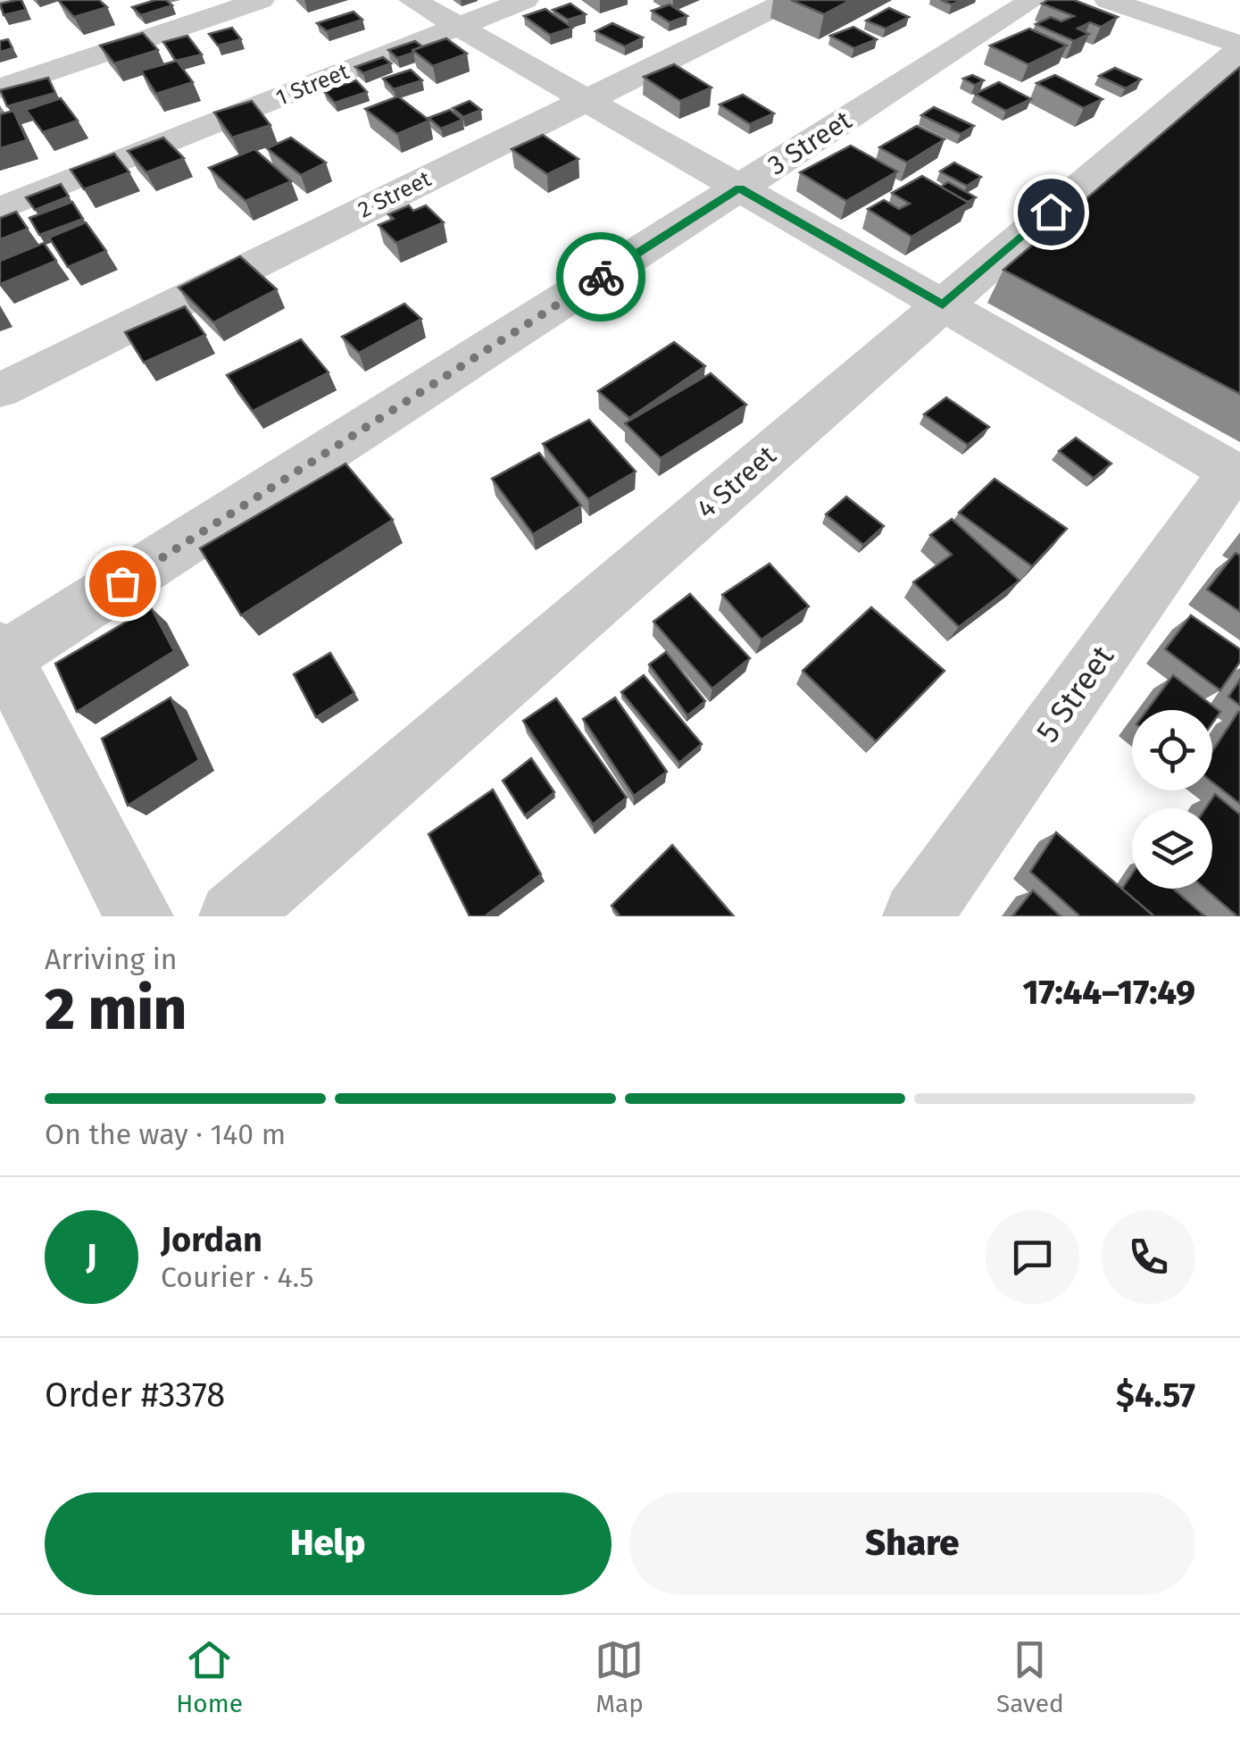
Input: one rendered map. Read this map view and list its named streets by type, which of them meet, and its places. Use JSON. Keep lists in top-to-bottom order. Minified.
{"streets":{"street":["1 Street","3 Street","2 Street","4 Street","5 Street"]},"page":{"heading":["2 min","Arriving in","17:44–17:49"],"panel":["Jordan","Courier · 4.5","Order #3378","$4.57"],"bar":"On the way · 140 m","round":"J","buttons":["Help","Share"],"tabs":["Home","Map","Saved"]}}
